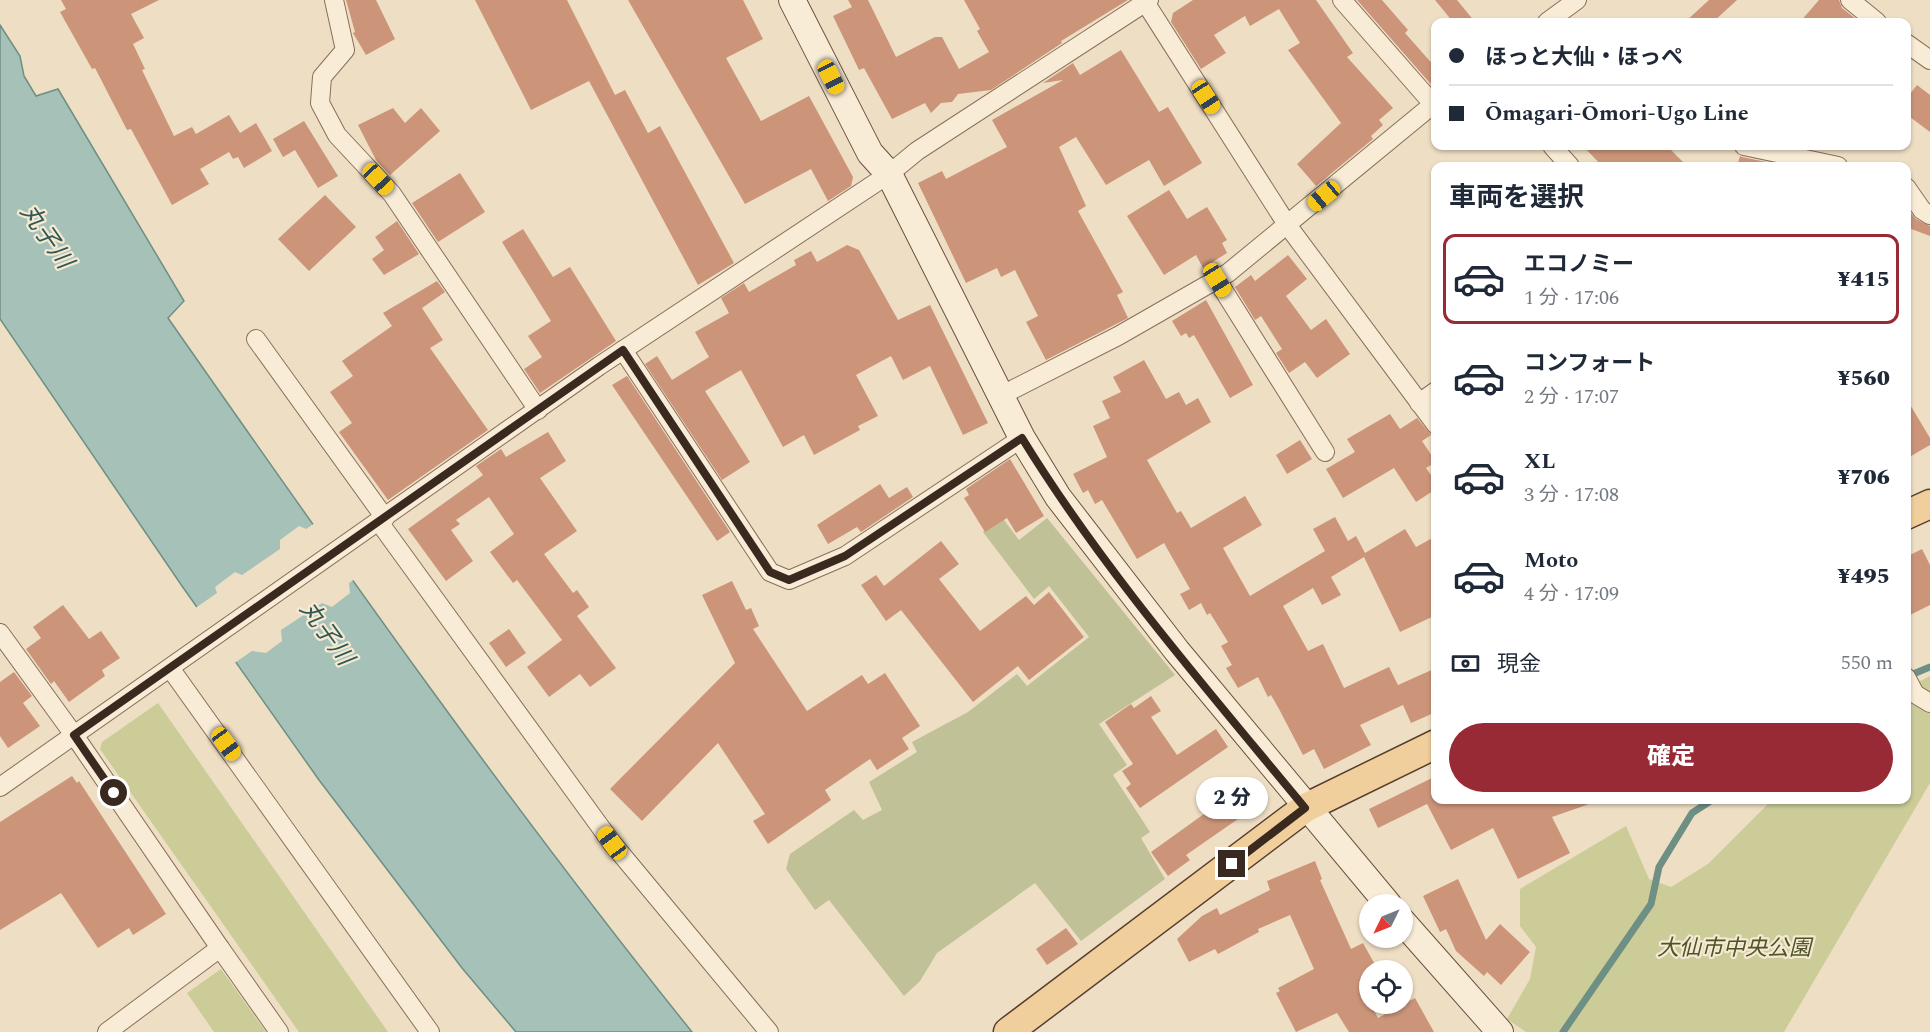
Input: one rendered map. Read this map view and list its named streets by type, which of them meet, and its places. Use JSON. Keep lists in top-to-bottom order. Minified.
{"water":["丸子川"],"parks":["大仙市中央公園"],"north":"bottom left","page":{"banner":["ほっと大仙・ほっぺ","Ōmagari-Ōmori-Ugo Line"],"heading":"車両を選択","list":[{"name":"エコノミー","note":"1 分 · 17:06","value":"¥415"},{"name":"コンフォート","note":"2 分 · 17:07","value":"¥560"},{"name":"XL","note":"3 分 · 17:08","value":"¥706"},{"name":"Moto","note":"4 分 · 17:09","value":"¥495"}],"pay":["現金","550 m"],"buttons":"確定","bubble":"2 分"}}
